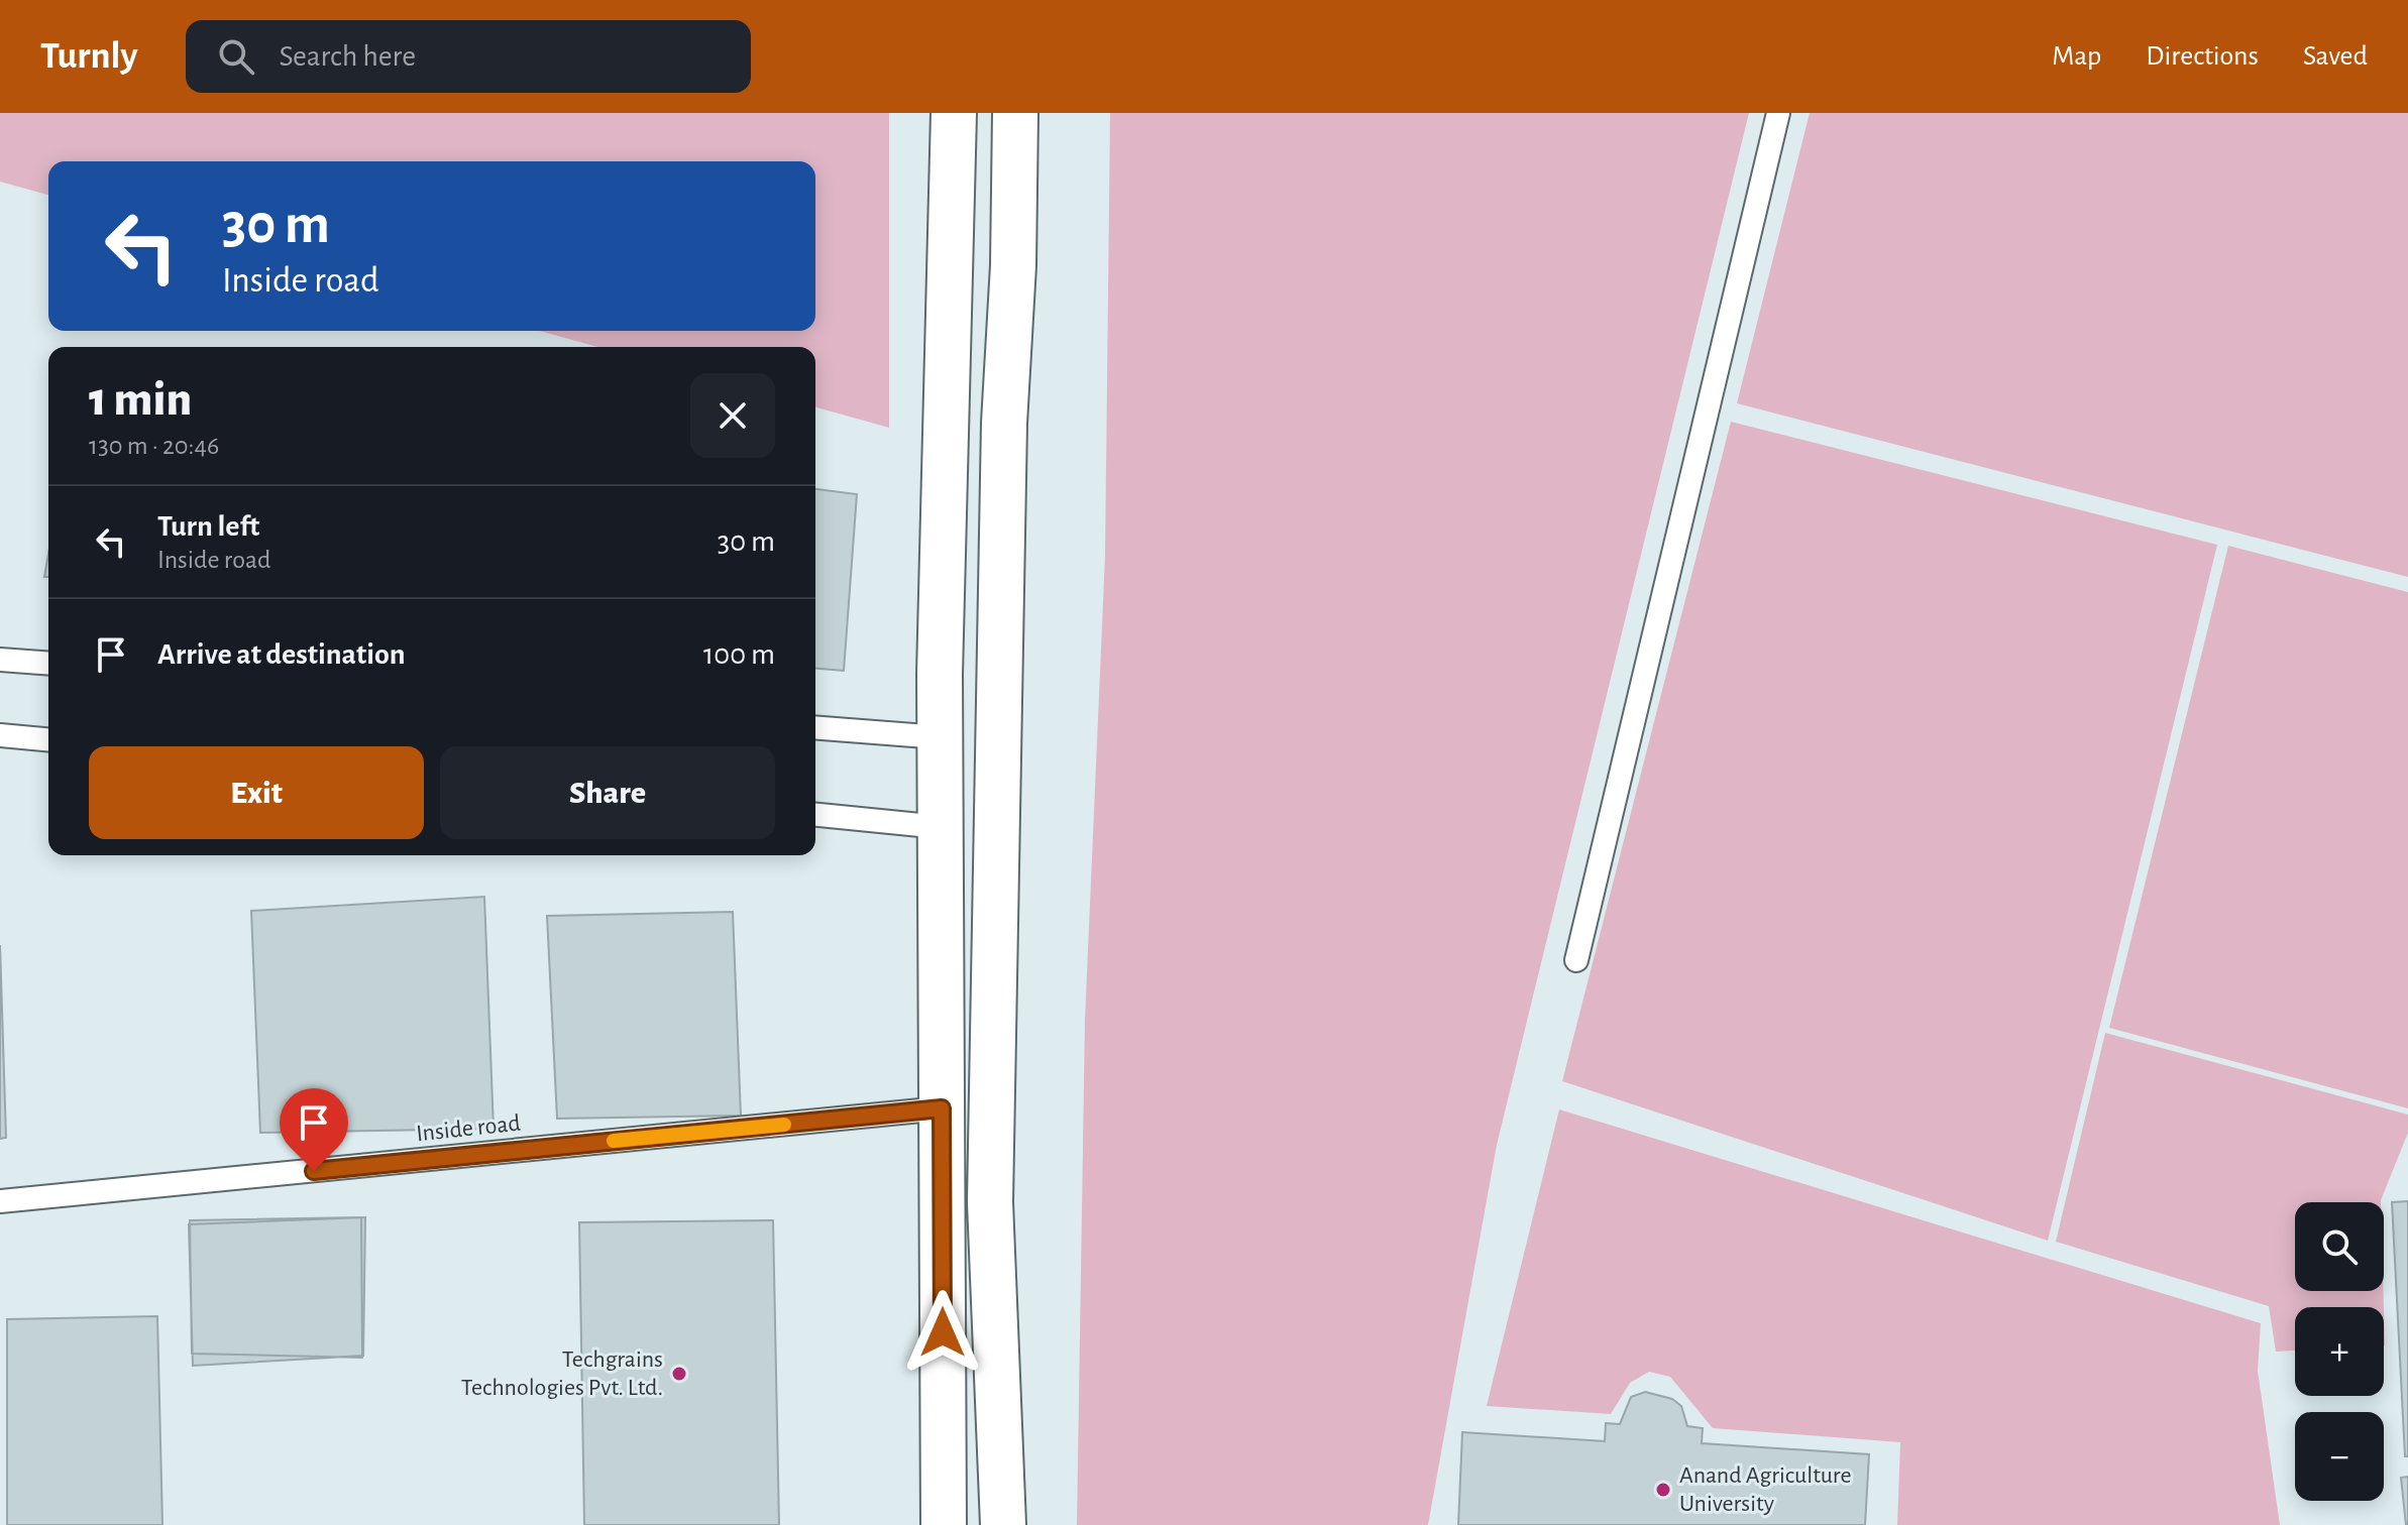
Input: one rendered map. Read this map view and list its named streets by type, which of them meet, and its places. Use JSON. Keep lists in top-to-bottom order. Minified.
{"streets":{"lane":["Inside road"]},"places":["Techgrains Technologies Pvt. Ltd.","Anand Agriculture University"],"page":{"header":"Turnly","search":"Search here","nav":["Map","Directions","Saved"],"turn":["30 m","Inside road"],"heading":["1 min","130 m · 20:46"],"list":[{"name":"Turn left","note":"Inside road","value":"30 m"},{"name":"Arrive at destination","value":"100 m"}],"buttons":["Exit","Share"],"map_buttons":["+","−"]}}
